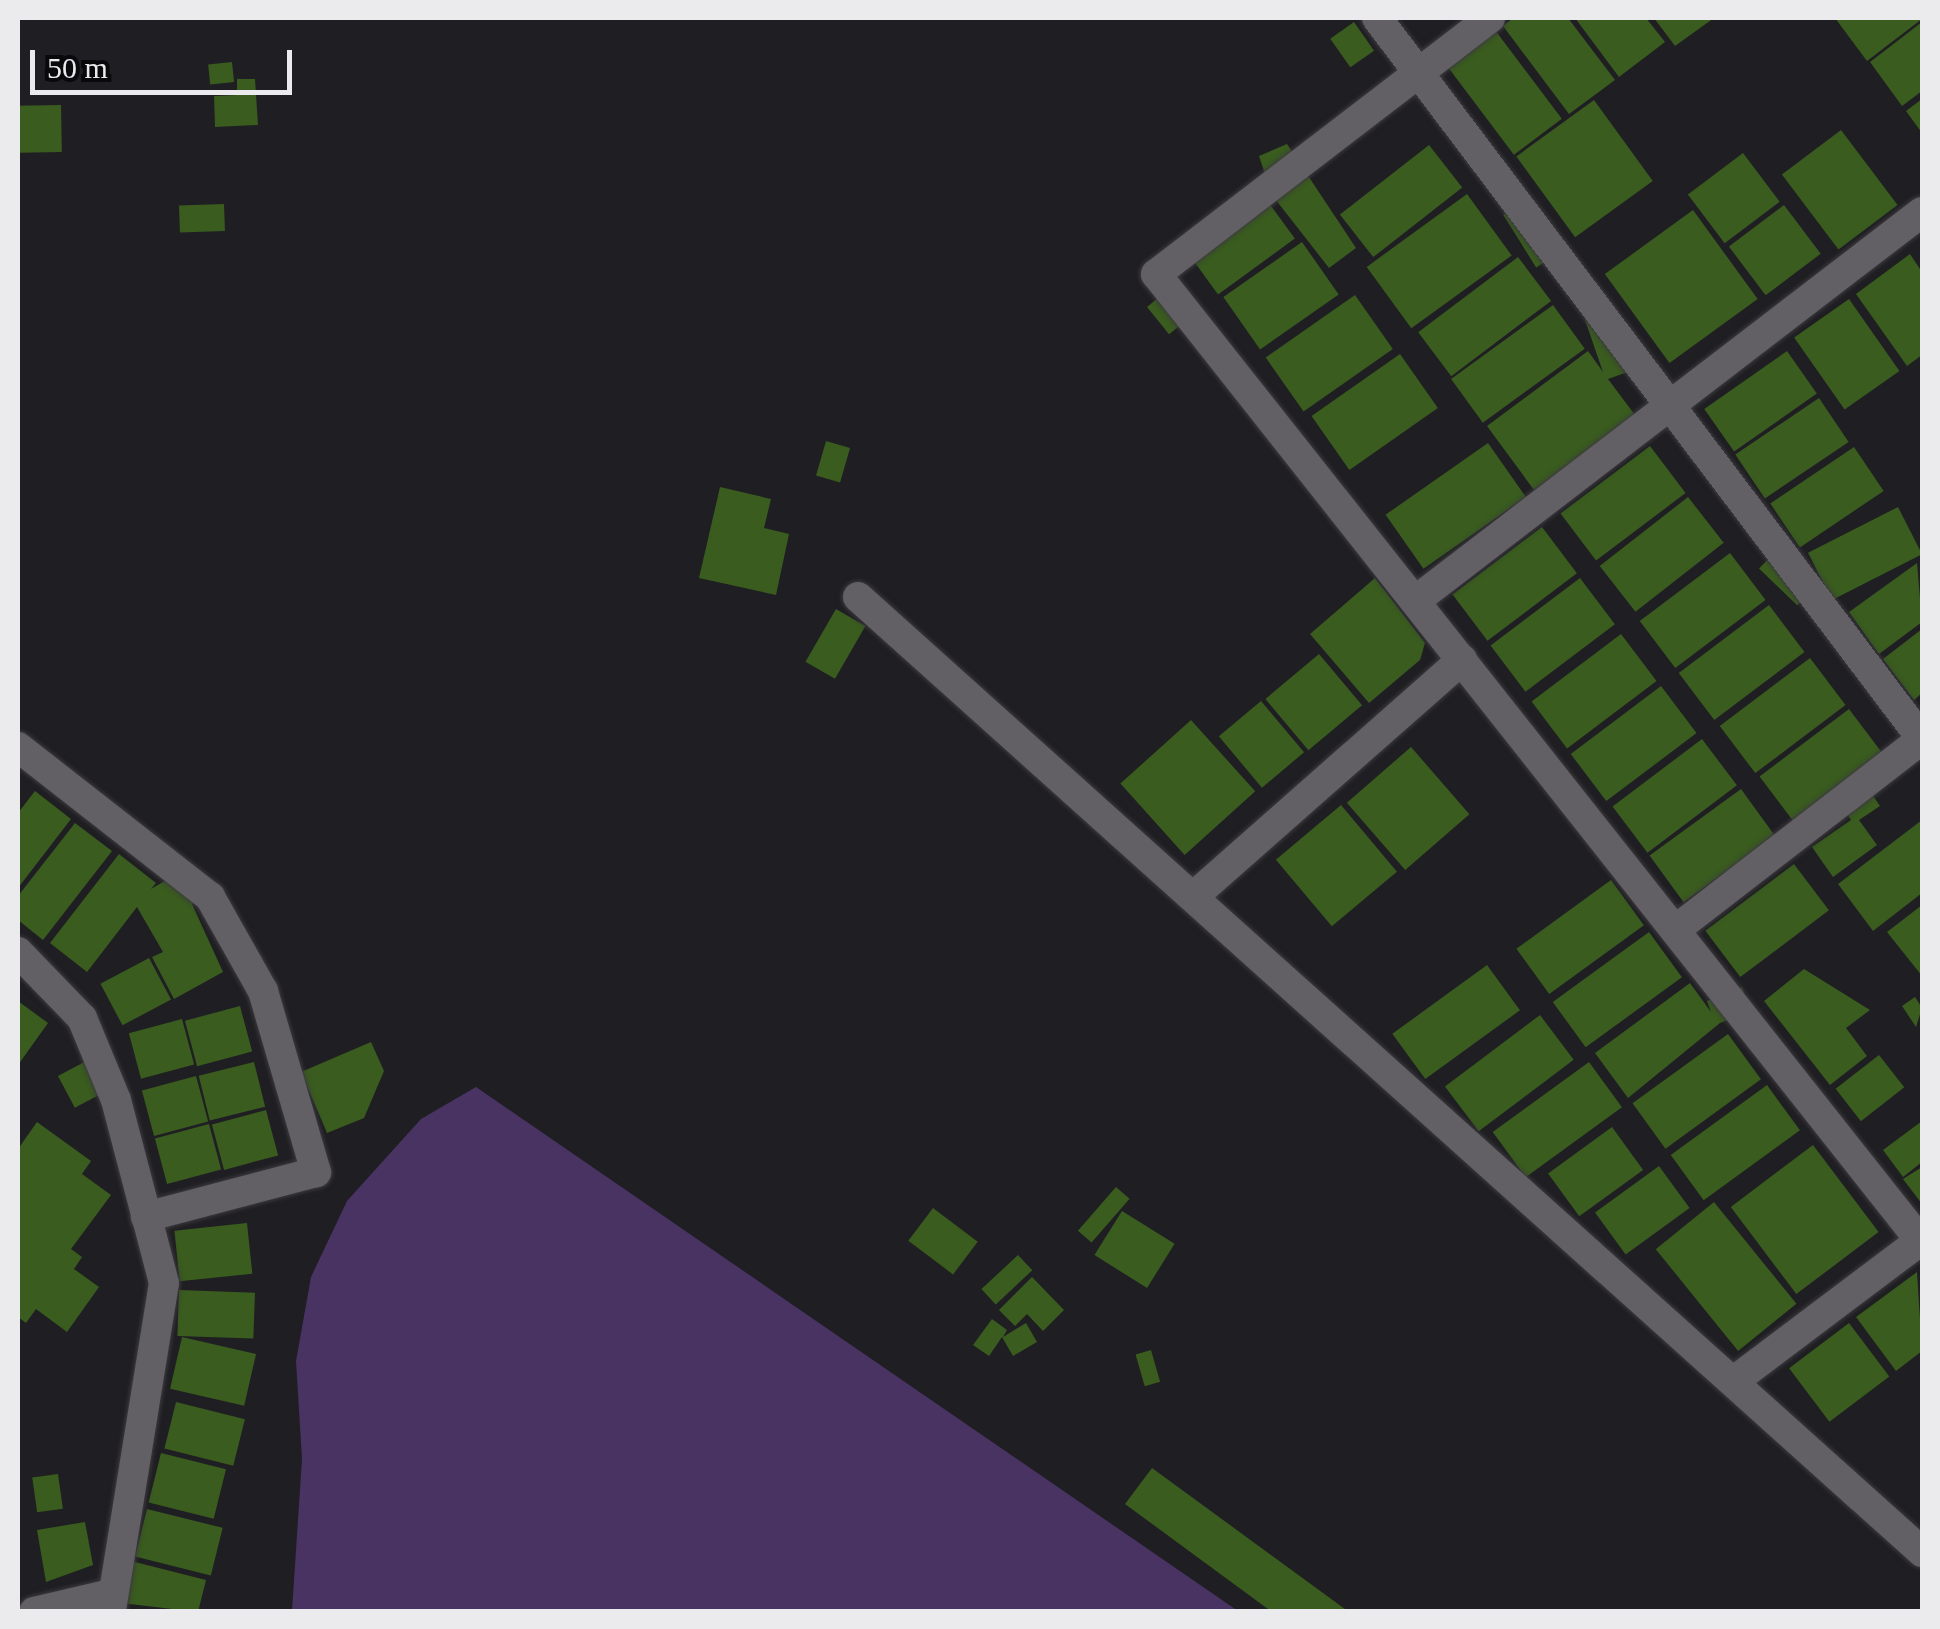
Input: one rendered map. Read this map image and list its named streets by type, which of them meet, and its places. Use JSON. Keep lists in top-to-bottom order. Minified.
{"scale_bar":"50 m"}
